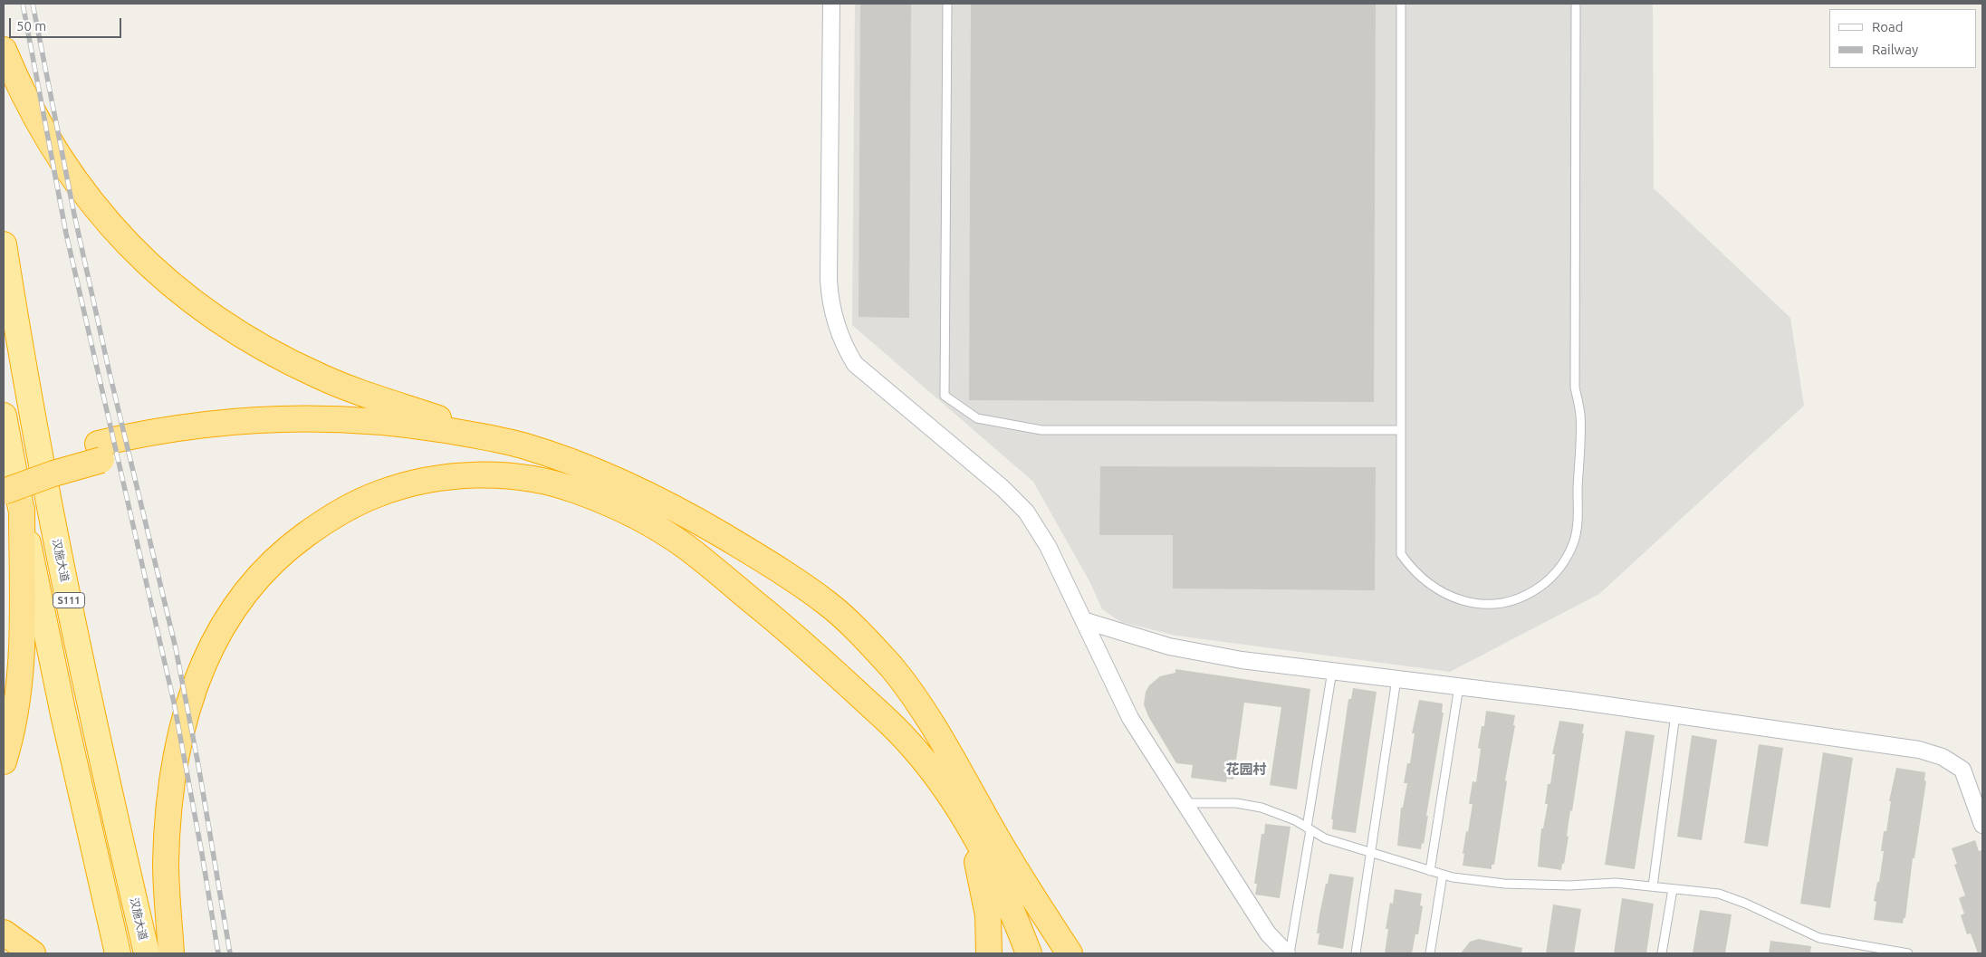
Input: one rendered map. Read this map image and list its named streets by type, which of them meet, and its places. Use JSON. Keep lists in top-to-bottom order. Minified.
{"streets":{"highway":["汉施大道","S111"]},"districts":["花园村"],"legend":["Road","Railway"],"scale_bar":"50 m"}
